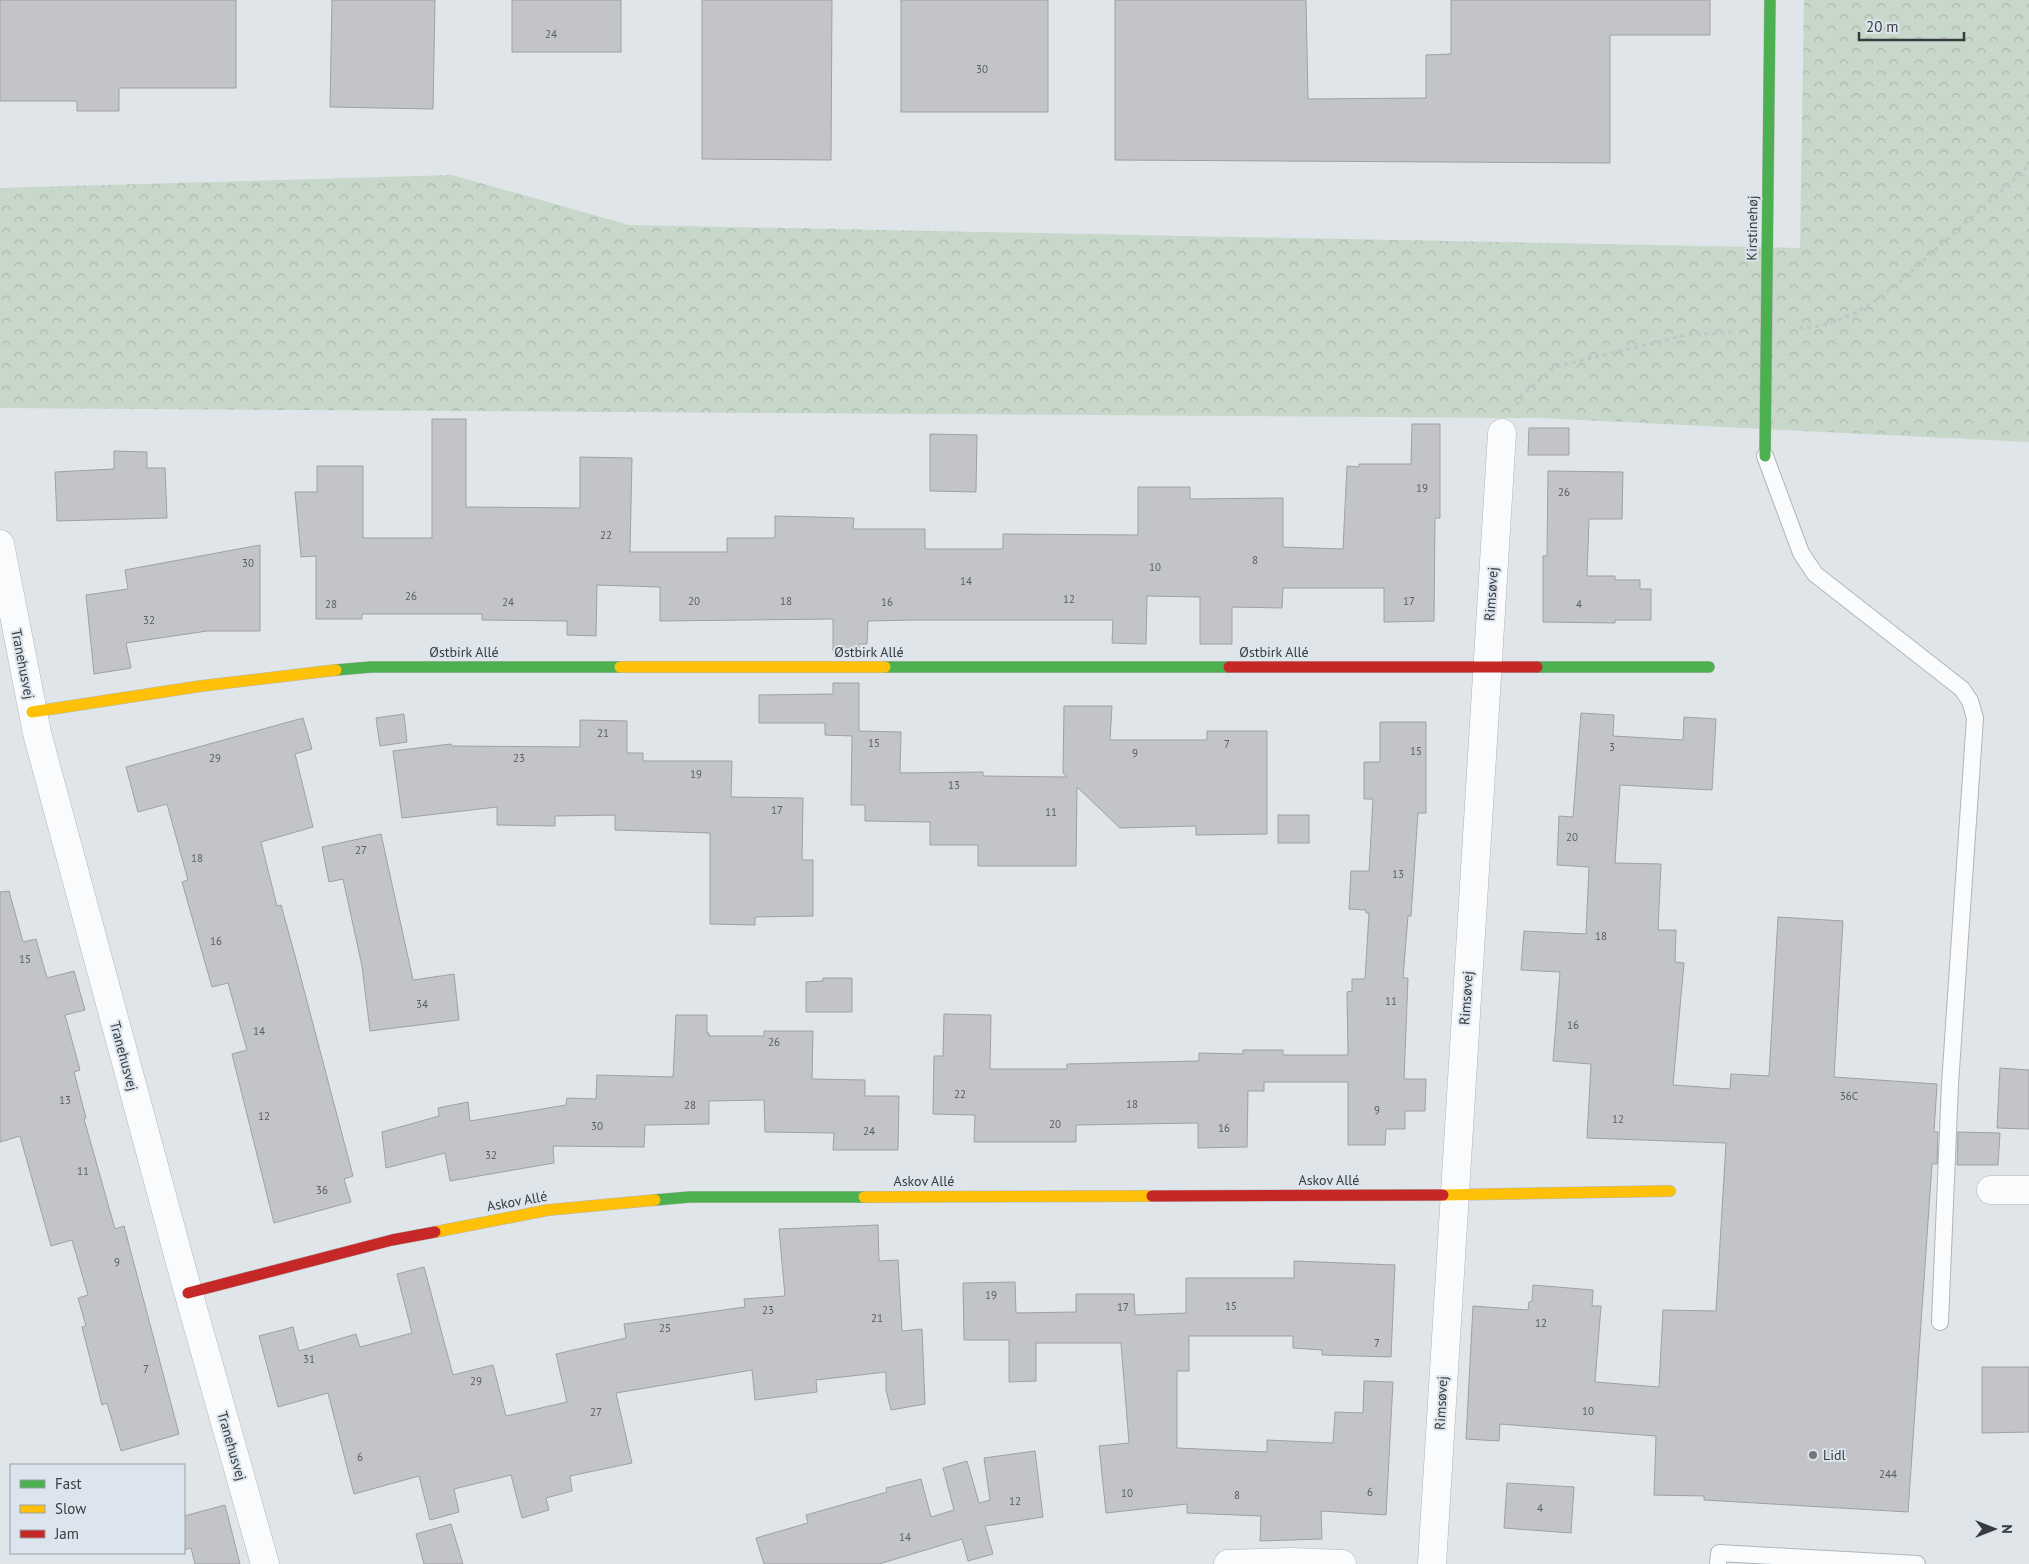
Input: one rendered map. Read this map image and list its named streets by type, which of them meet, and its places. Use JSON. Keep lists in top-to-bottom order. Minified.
{"streets":{"street":["Kirstinehøj","Rimsøvej","Østbirk Allé","Tranehusvej","Askov Allé"]},"crossings":[["Rimsøvej","Østbirk Allé"],["Rimsøvej","Askov Allé"],["Østbirk Allé","Tranehusvej"],["Tranehusvej","Askov Allé"]],"places":["Lidl"],"house_numbers":["24","30","19","26","22","8","30","10","14","26","12","20","18","17","24","16","28","4","32","21","15","7","3","15","9","29","23","19","13","17","11","20","27","18","13","18","16","15","11","34","16","14","26","22","36C","13","18","28","9","12","12","20","30","16","24","32","11","36","9","19","15","17","23","21","12","25","7","31","7","29","10","27","6","244","6","10","8","12","4","14"],"legend":["Fast","Slow","Jam"],"scale_bar":"20 m","north":"right"}
